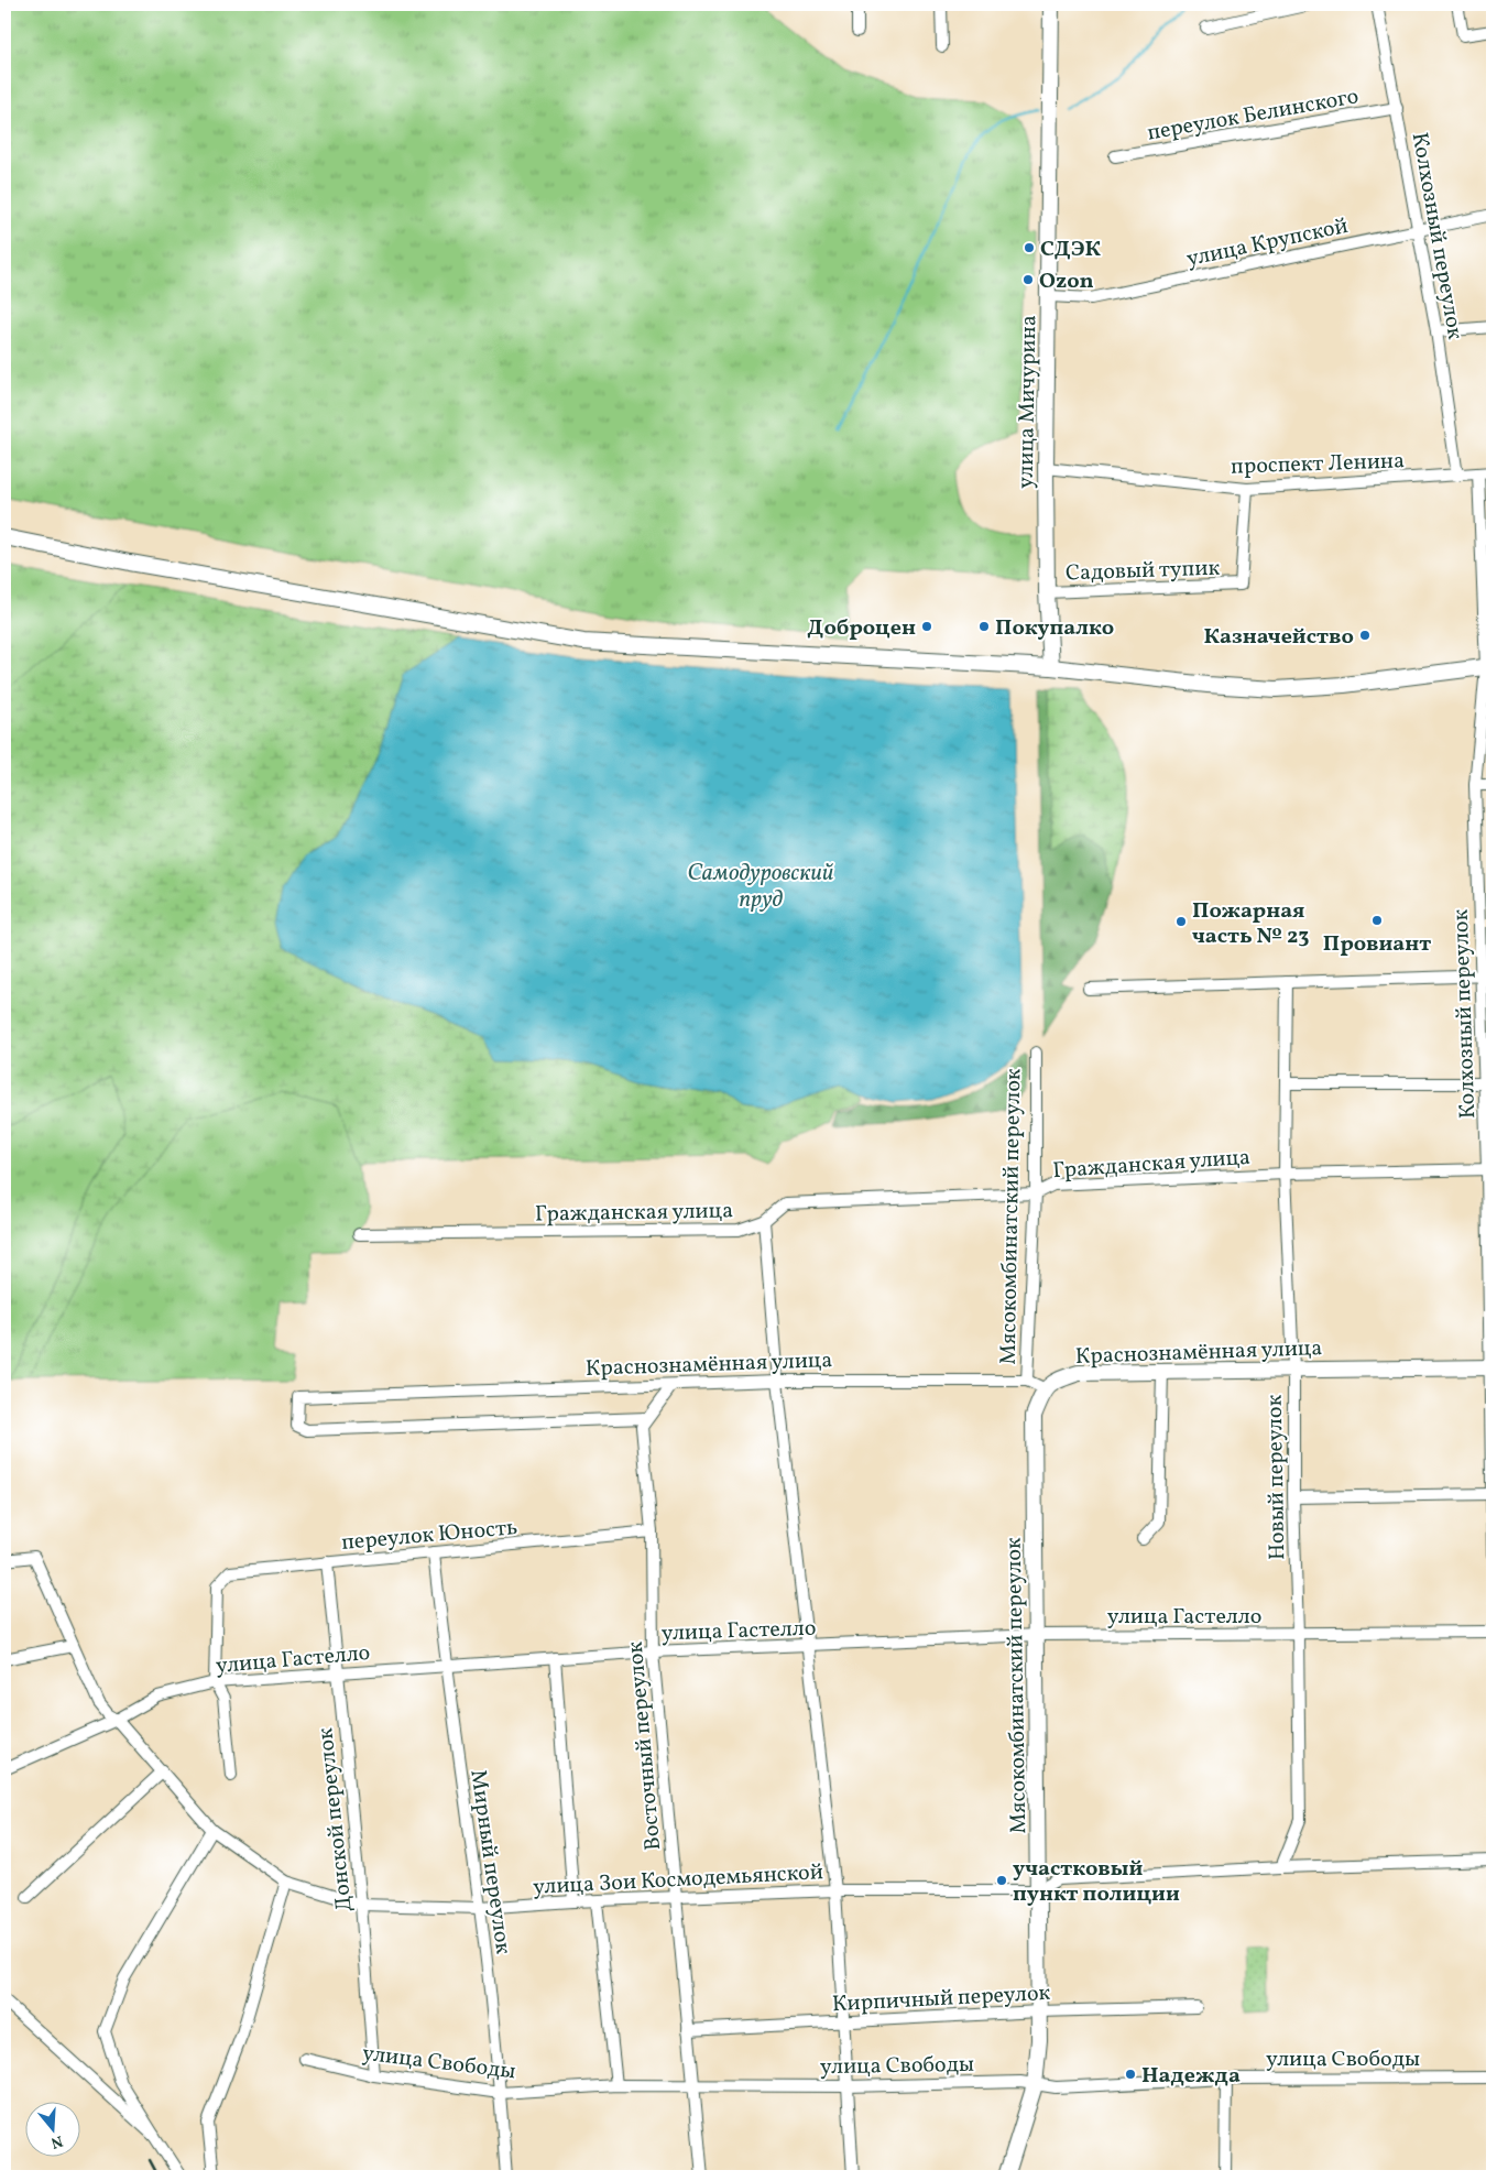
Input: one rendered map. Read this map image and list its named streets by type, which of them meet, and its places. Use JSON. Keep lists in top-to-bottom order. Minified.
{"streets":{"main road":["улица Мичурина","Мясокомбинатский переулок","Краснознамённая улица"],"street":["переулок Белинского","Колхозный переулок","улица Крупской","проспект Ленина","Садовый тупик","Гражданская улица","Новый переулок","переулок Юность","улица Гастелло","Восточный переулок","Донской переулок","Мирный переулок","улица Зои Космодемьянской","Кирпичный переулок","улица Свободы"]},"crossings":[["переулок Белинского","Колхозный переулок"],["Колхозный переулок","улица Крупской"],["Колхозный переулок","проспект Ленина"],["Колхозный переулок","Гражданская улица"],["Колхозный переулок","Краснознамённая улица"],["улица Крупской","улица Мичурина"],["улица Мичурина","проспект Ленина"],["улица Мичурина","Садовый тупик"],["проспект Ленина","Садовый тупик"],["Гражданская улица","Мясокомбинатский переулок"],["Гражданская улица","Новый переулок"],["Мясокомбинатский переулок","Краснознамённая улица"],["Мясокомбинатский переулок","улица Гастелло"],["Мясокомбинатский переулок","улица Зои Космодемьянской"],["Мясокомбинатский переулок","Кирпичный переулок"],["Мясокомбинатский переулок","улица Свободы"],["Краснознамённая улица","Новый переулок"],["Краснознамённая улица","Восточный переулок"],["Новый переулок","улица Гастелло"],["Новый переулок","улица Зои Космодемьянской"],["переулок Юность","улица Гастелло"],["переулок Юность","Восточный переулок"],["переулок Юность","Донской переулок"],["переулок Юность","Мирный переулок"],["улица Гастелло","Восточный переулок"],["улица Гастелло","Донской переулок"],["улица Гастелло","Мирный переулок"],["улица Гастелло","улица Зои Космодемьянской"],["Восточный переулок","улица Зои Космодемьянской"],["Восточный переулок","Кирпичный переулок"],["Восточный переулок","улица Свободы"],["Донской переулок","улица Зои Космодемьянской"],["Донской переулок","улица Свободы"],["Мирный переулок","улица Зои Космодемьянской"],["Мирный переулок","улица Свободы"]],"water":["Самодуровский пруд"],"places":["СДЭК","Ozon","Доброцен","Покупалко","Казначейство","Провиант","Пожарная часть № 23","участковый пункт полиции","Надежда"],"north":"bottom"}
